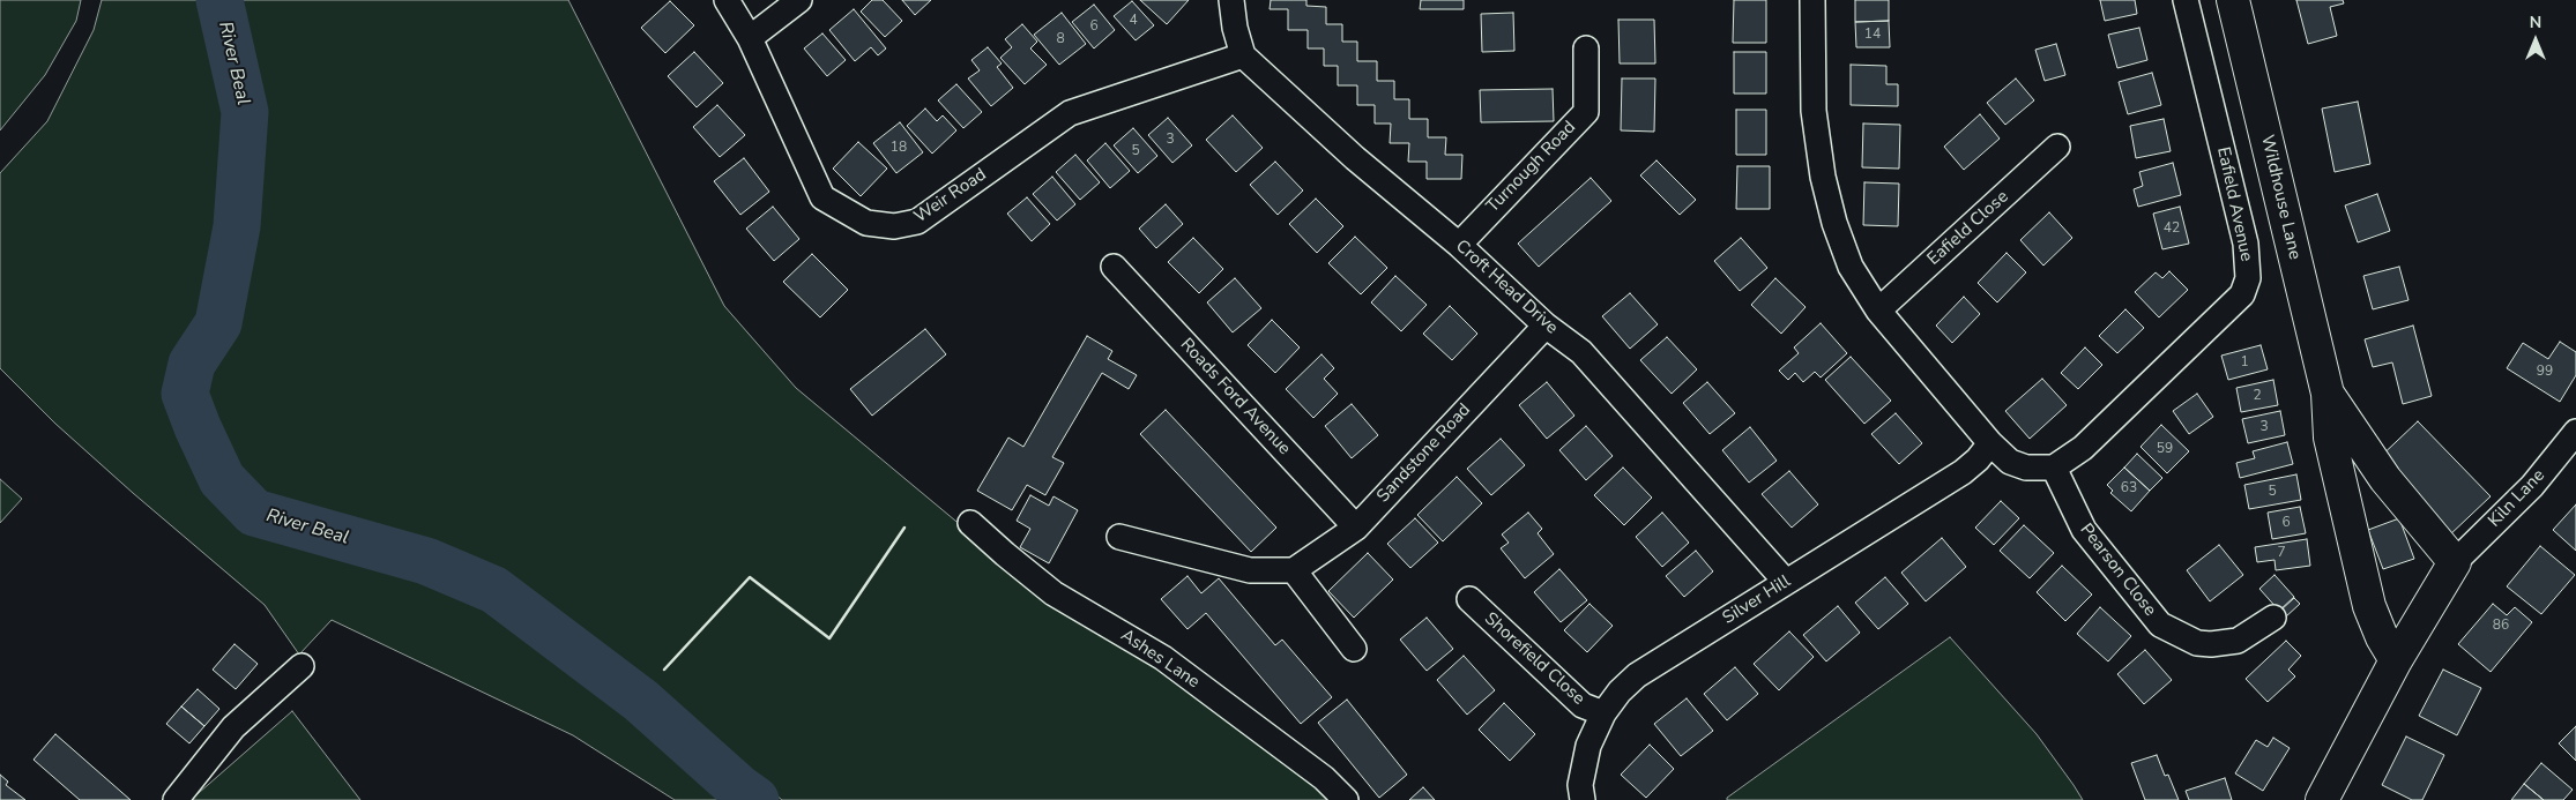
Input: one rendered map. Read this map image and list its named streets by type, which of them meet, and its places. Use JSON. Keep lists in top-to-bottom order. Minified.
{"streets":{"main road":["Wildhouse Lane"],"street":["Turnough Road","Weir Road","Eafield Avenue","Eafield Close","Croft Head Drive","Roads Ford Avenue","Sandstone Road","Kiln Lane","Pearson Close","Silver Hill","Ashes Lane","Shorefield Close"]},"crossings":[["Turnough Road","Croft Head Drive"],["Weir Road","Croft Head Drive"],["Wildhouse Lane","Kiln Lane"],["Eafield Avenue","Pearson Close"],["Croft Head Drive","Sandstone Road"],["Croft Head Drive","Silver Hill"],["Roads Ford Avenue","Sandstone Road"],["Silver Hill","Shorefield Close"]],"water":["River Beal"],"house_numbers":["4","6","14","8","3","18","5","42","1","99","2","3","59","63","5","6","7","86"],"north":"top"}
